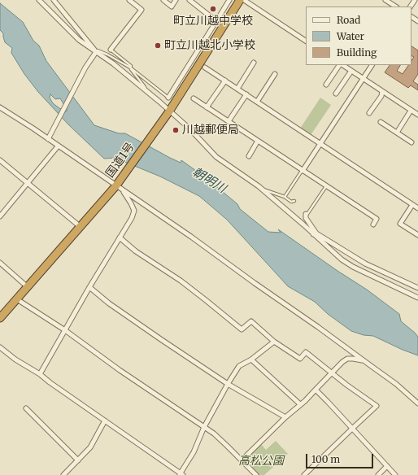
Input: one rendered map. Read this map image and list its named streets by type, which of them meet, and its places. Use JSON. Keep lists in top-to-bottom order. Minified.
{"streets":{"highway":["国道1号"]},"water":["朝明川"],"parks":["高松公園"],"places":["町立川越中学校","町立川越北小学校","川越郵便局"],"legend":["Road","Water","Building"],"scale_bar":"100 m"}
